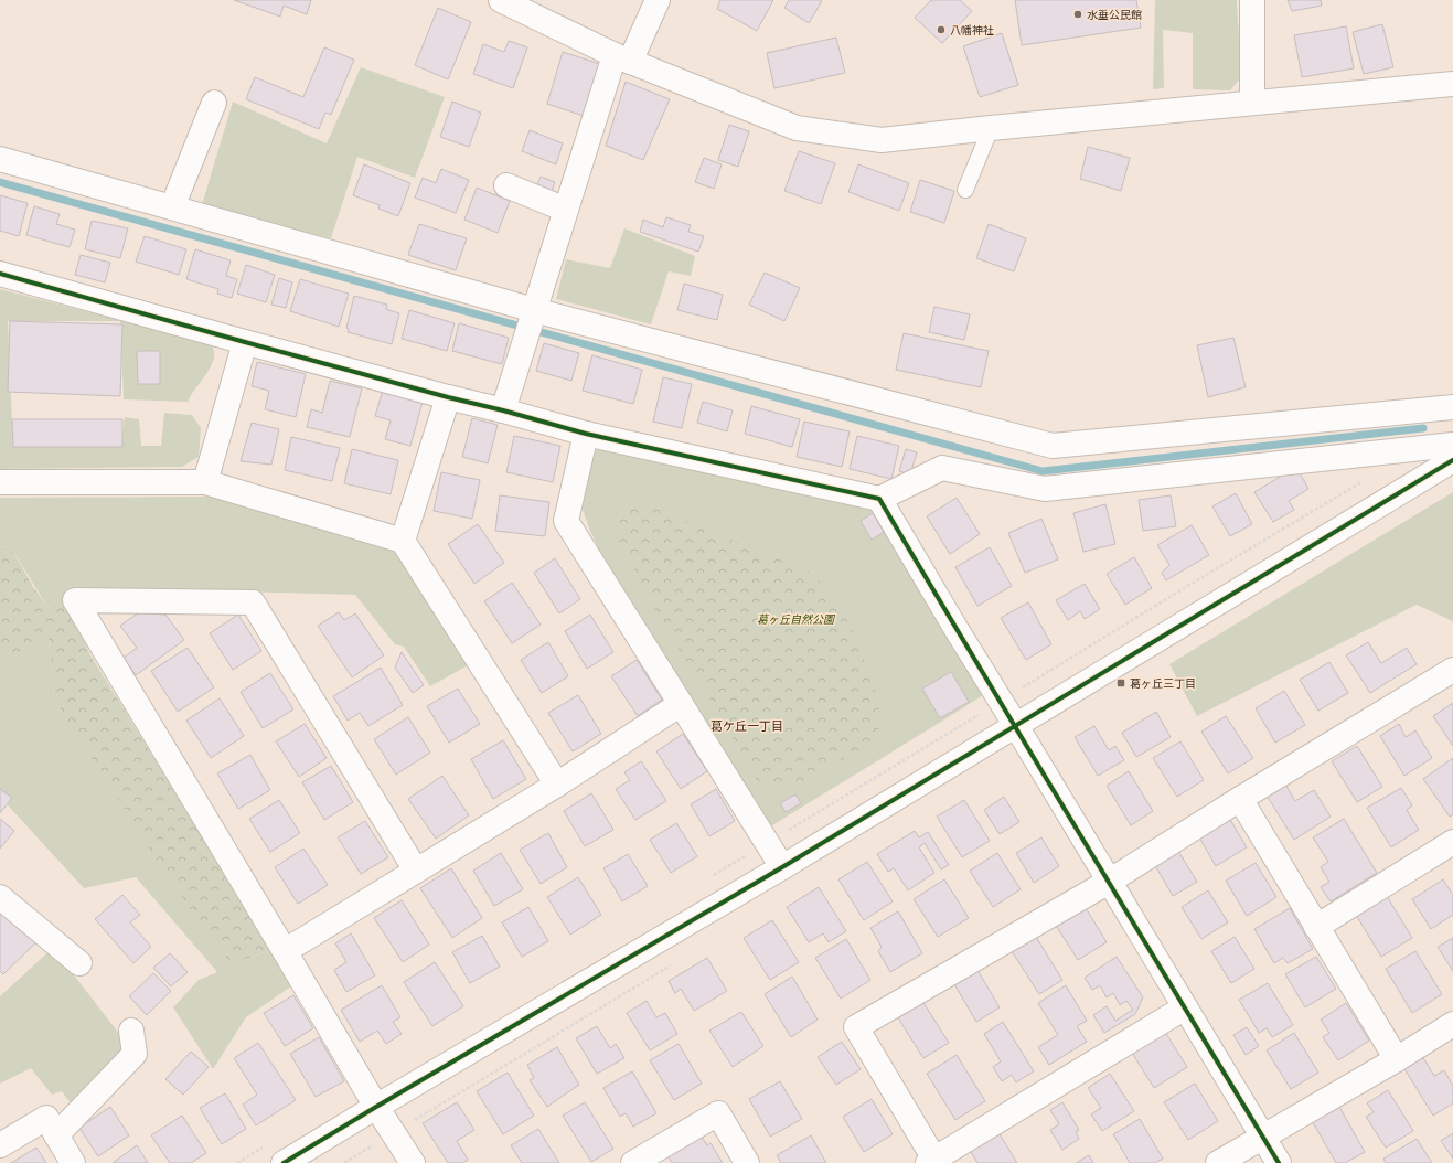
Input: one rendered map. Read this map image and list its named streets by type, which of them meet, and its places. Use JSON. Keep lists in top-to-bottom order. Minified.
{"districts":["葛ケ丘一丁目"],"parks":["葛ヶ丘自然公園"],"places":{"other":["水垂公民館","八幡神社"],"transit":["葛ヶ丘三丁目"]}}
